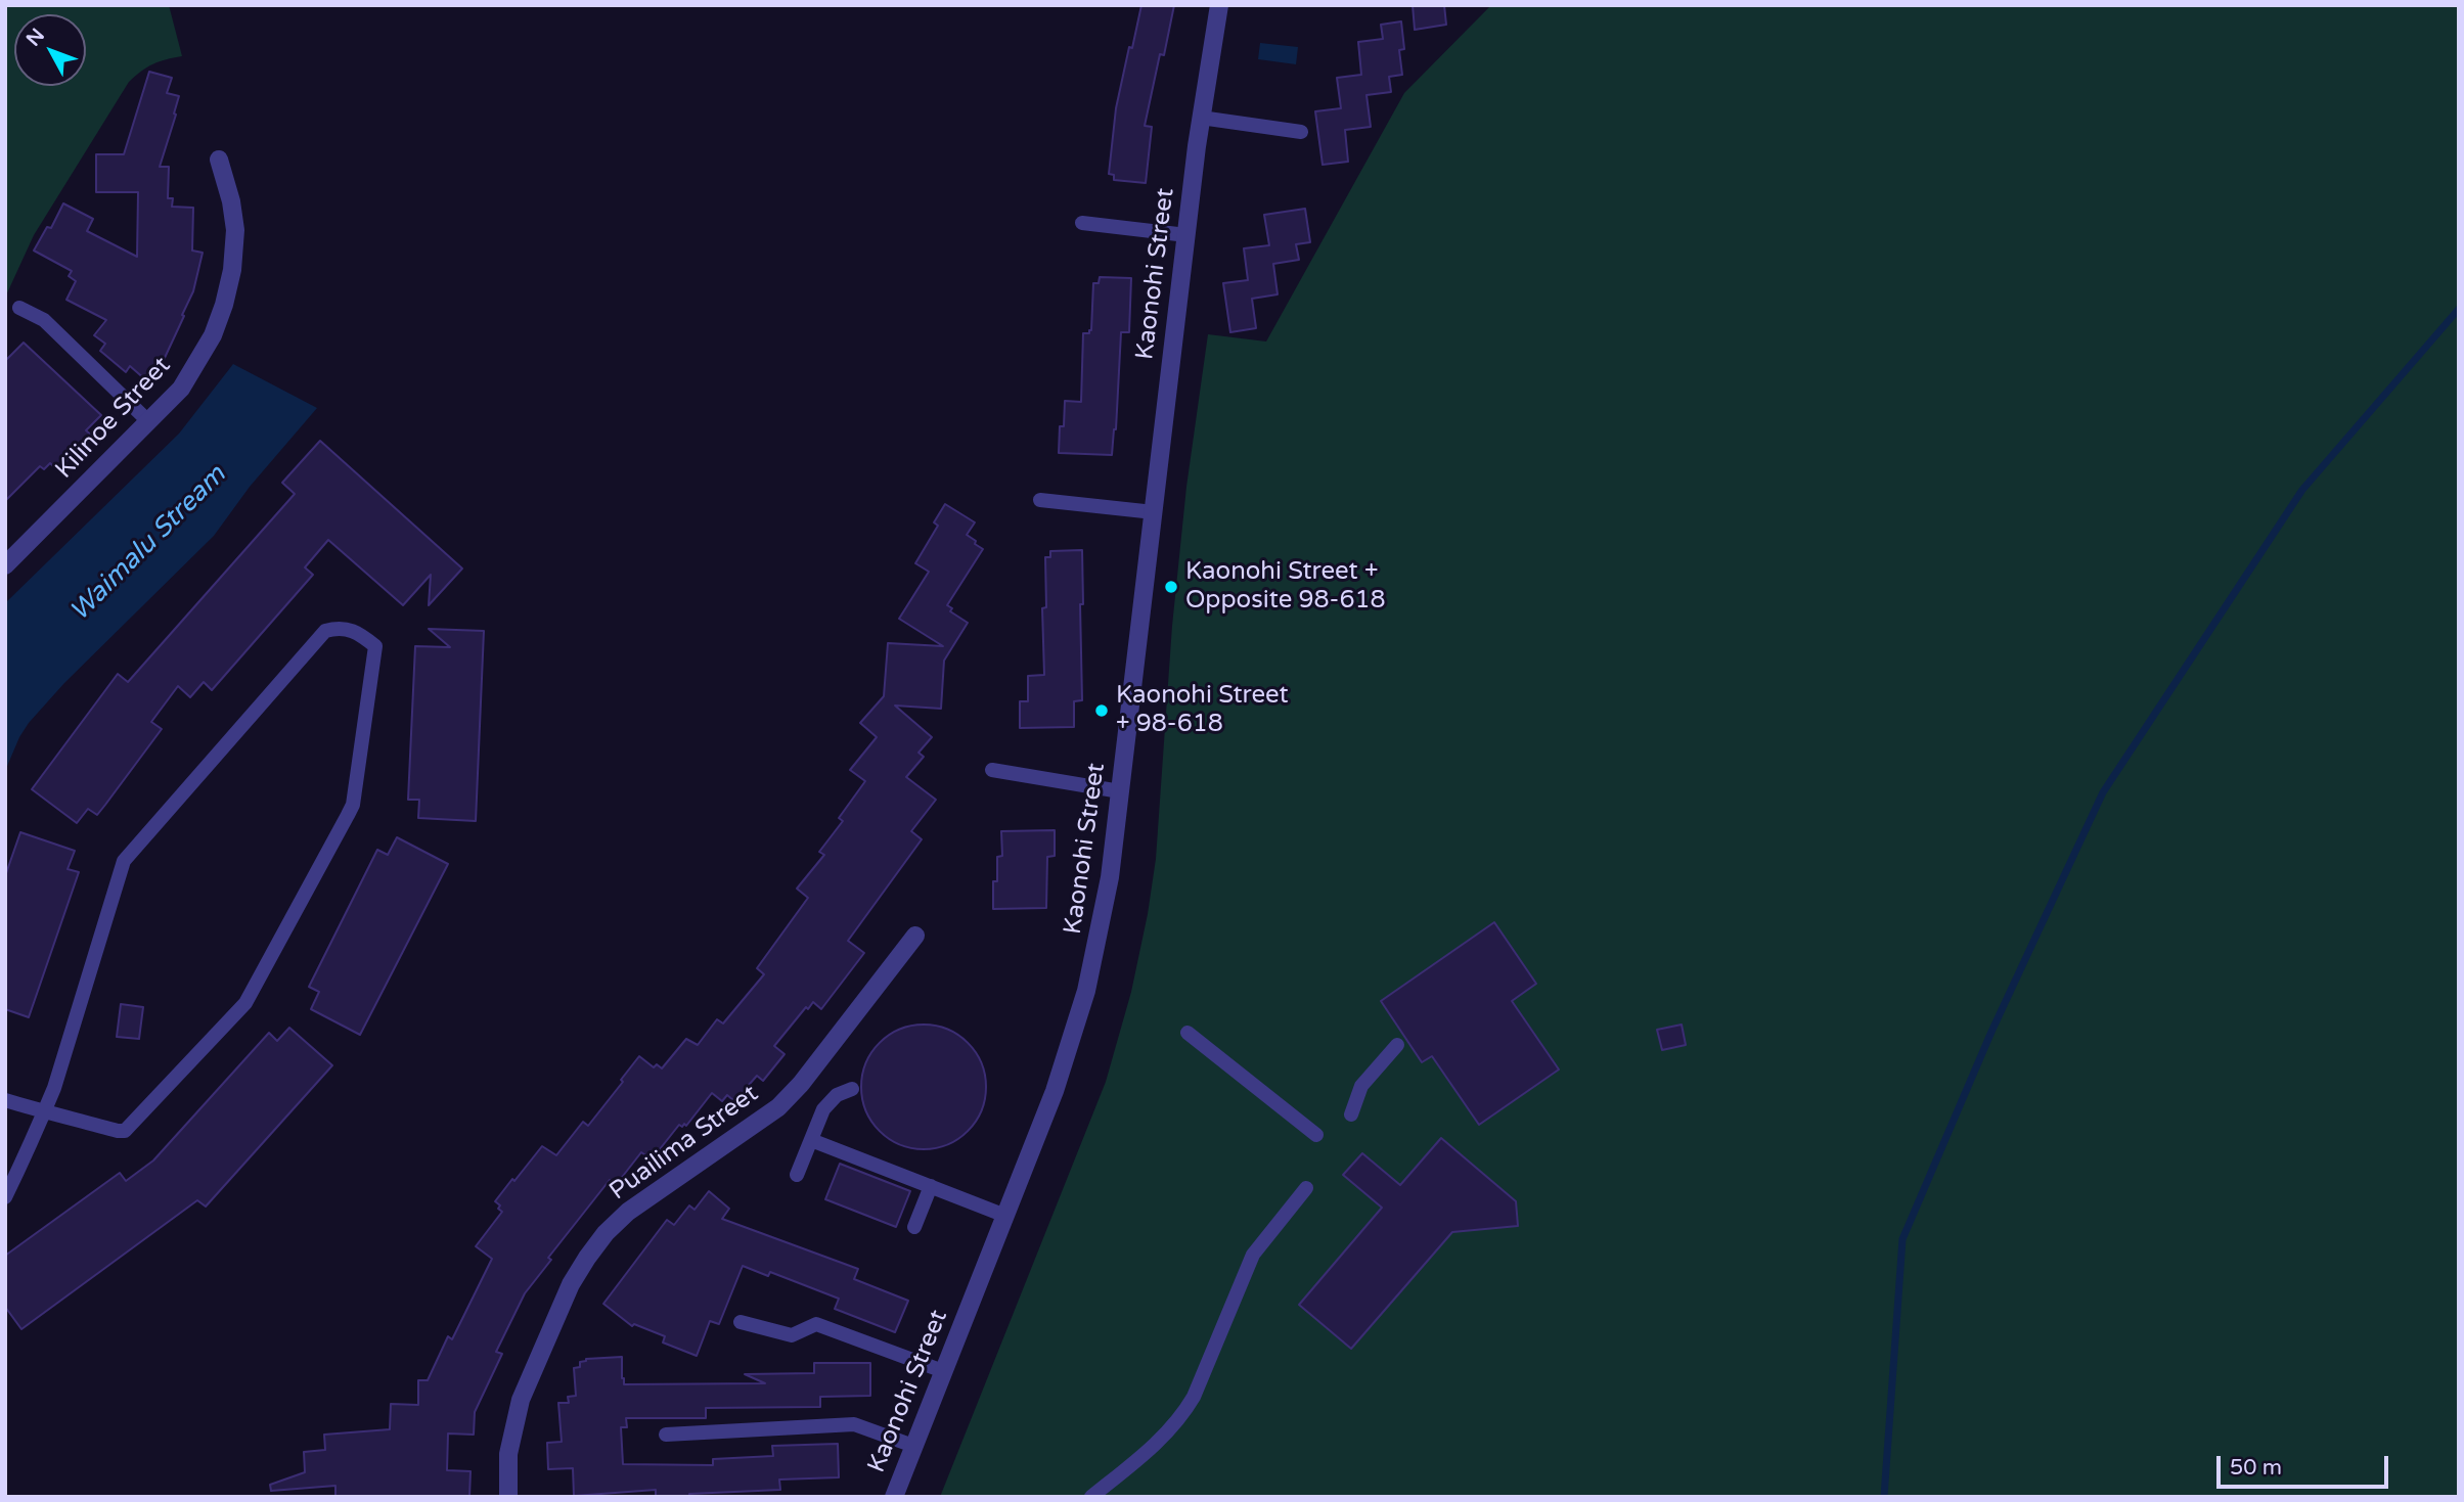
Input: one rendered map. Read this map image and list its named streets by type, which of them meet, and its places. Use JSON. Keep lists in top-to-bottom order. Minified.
{"streets":{"street":["Kaonohi Street","Kilinoe Street","Puailima Street"]},"water":["Waimalu Stream"],"places":["Kaonohi Street + Opposite 98-618","Kaonohi Street + 98-618"],"scale_bar":"50 m","north":"top left"}
